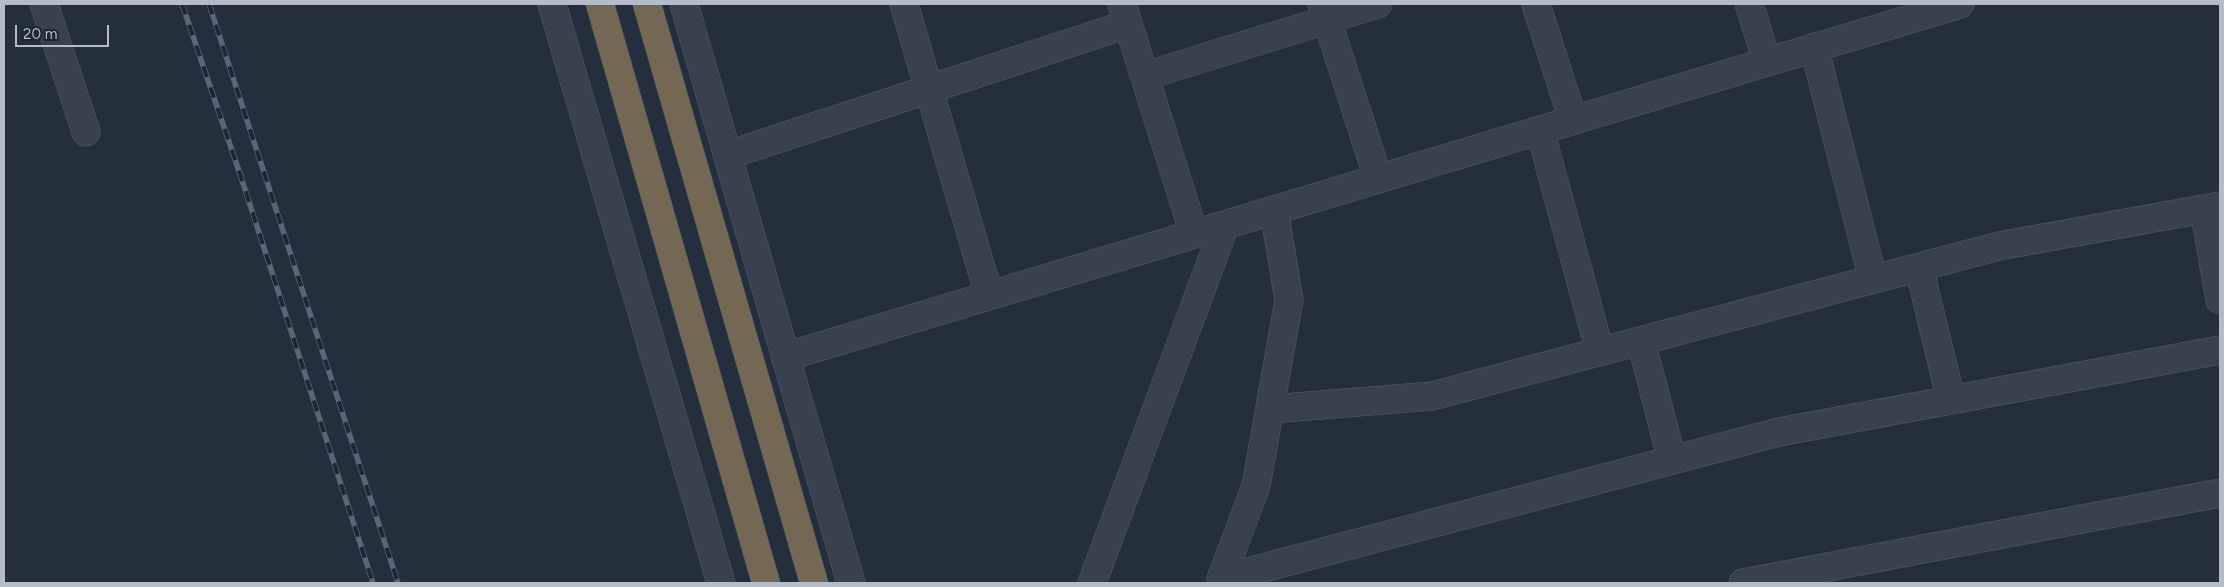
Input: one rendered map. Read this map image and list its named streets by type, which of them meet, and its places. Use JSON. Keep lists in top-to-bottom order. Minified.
{"scale_bar":"20 m"}
